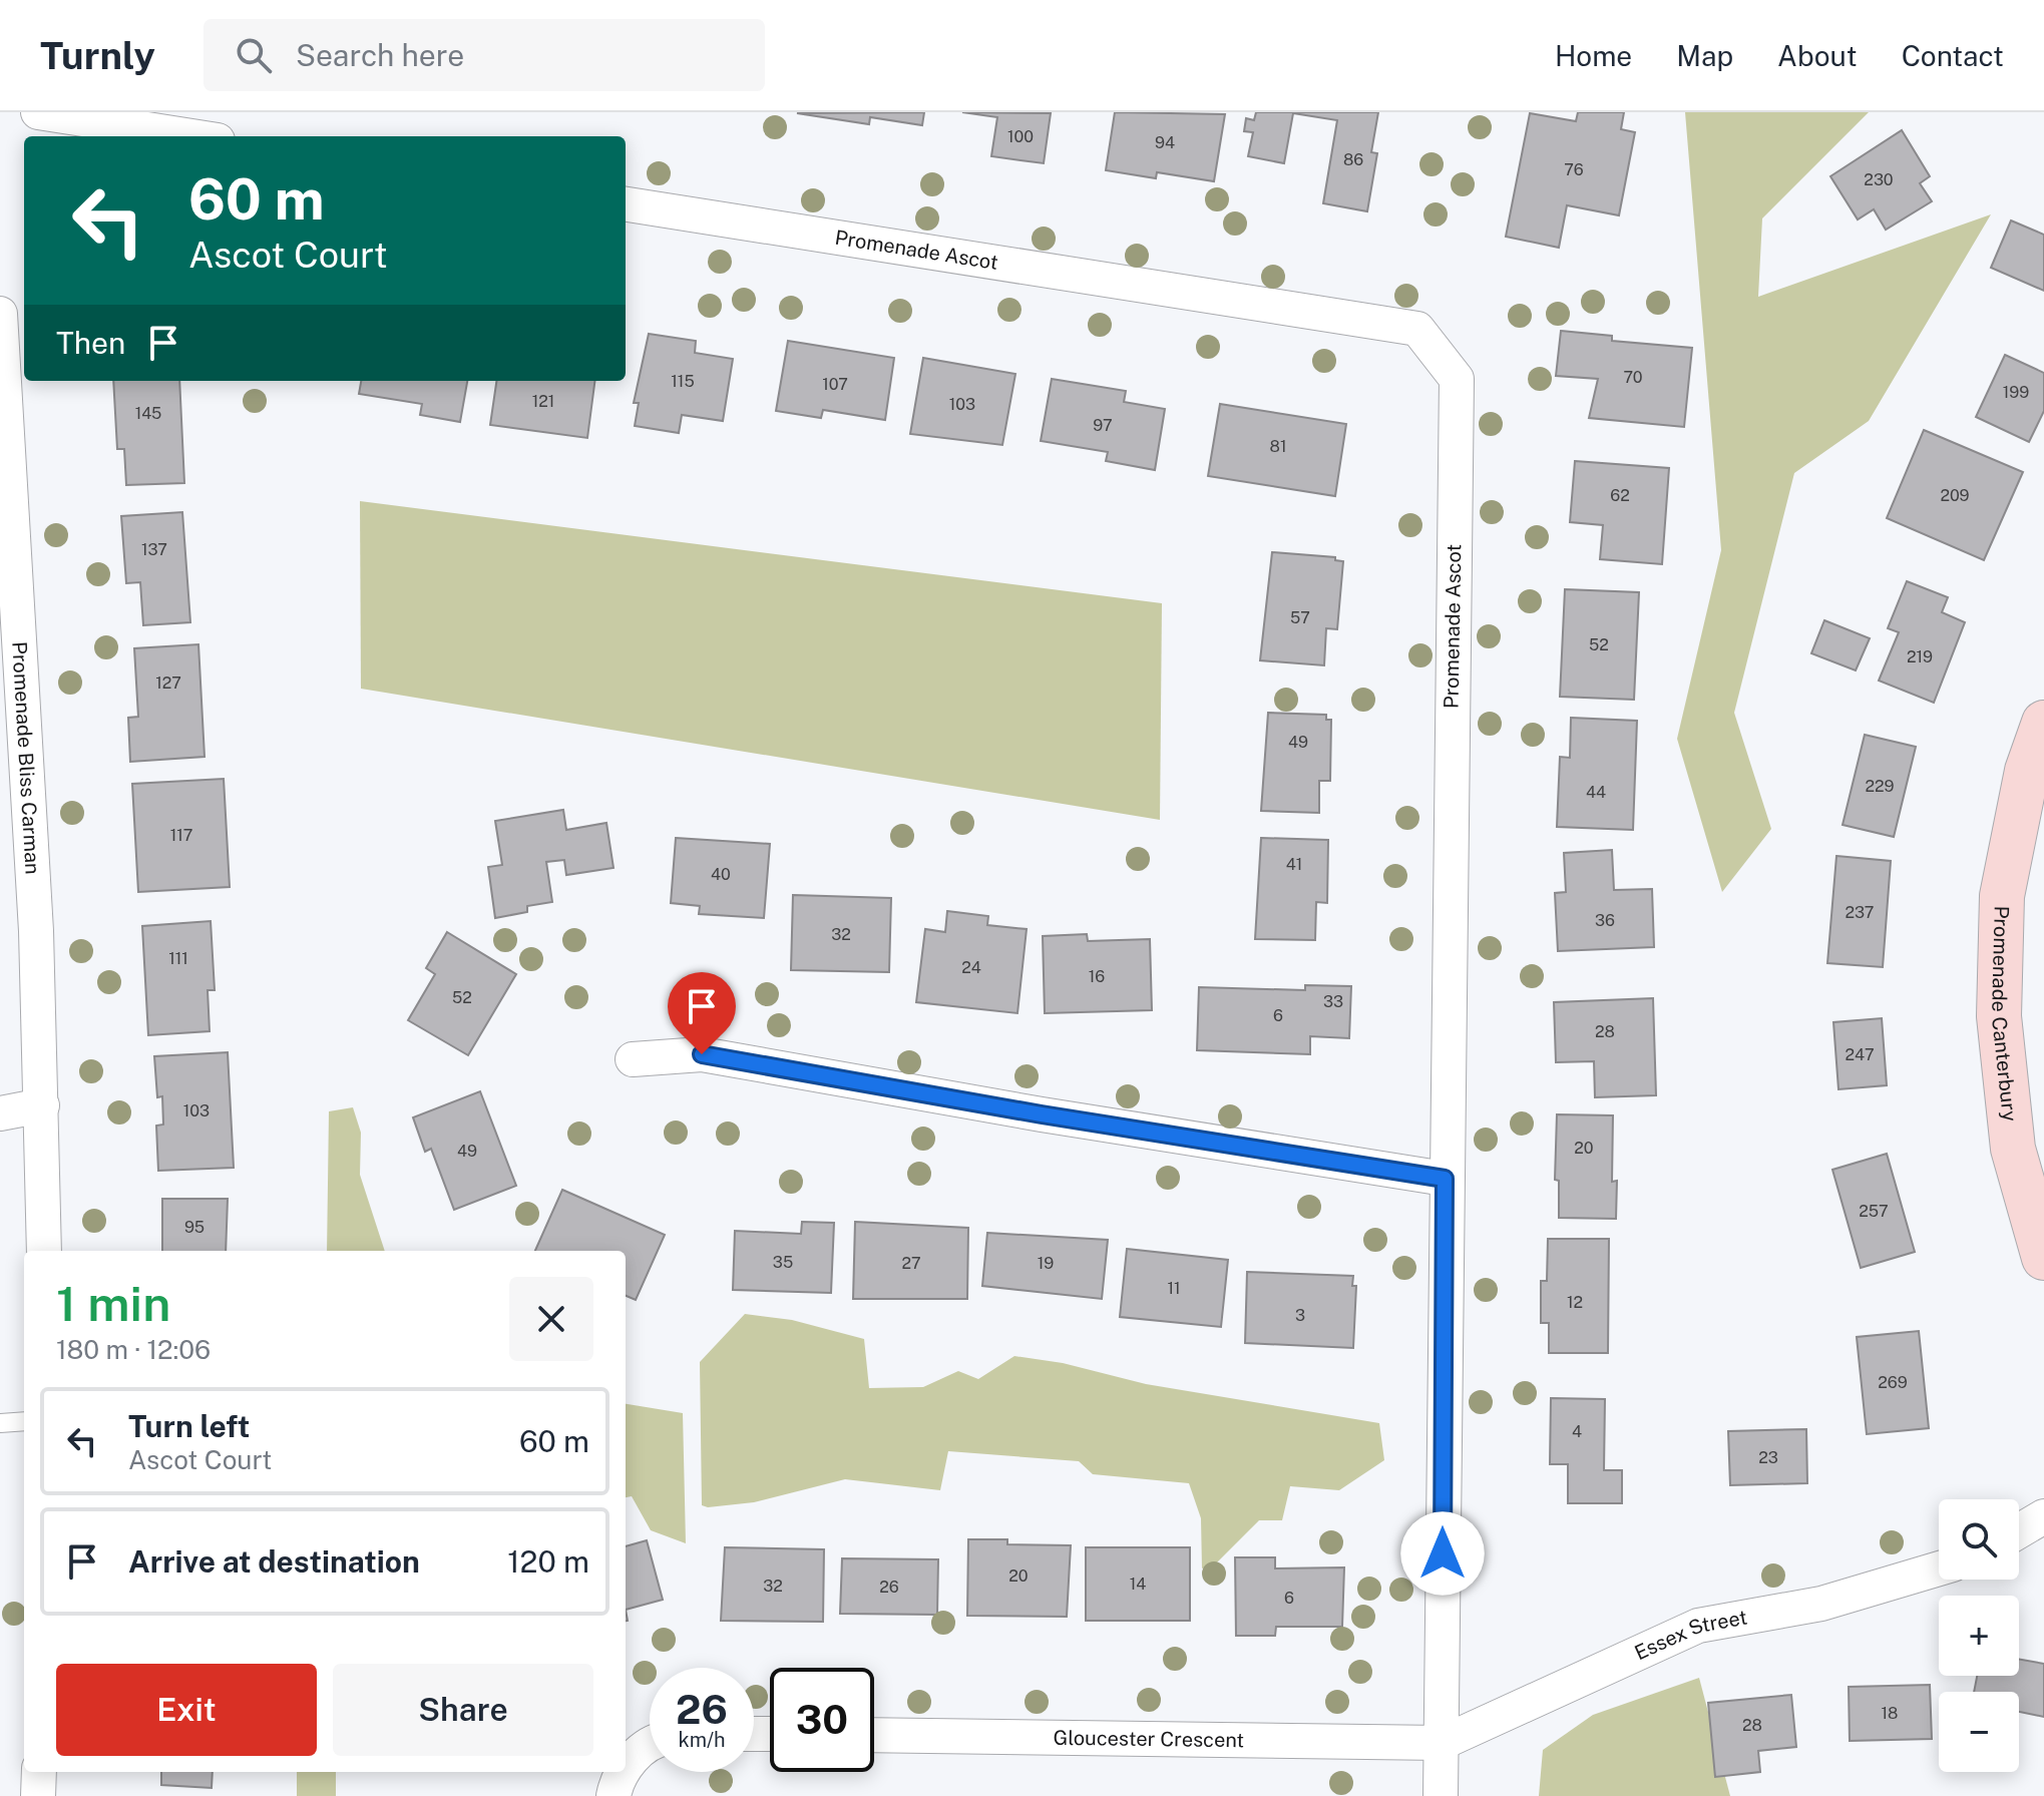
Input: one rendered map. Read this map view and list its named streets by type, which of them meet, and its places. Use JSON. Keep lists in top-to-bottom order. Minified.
{"streets":{"street":["Promenade Ascot","Promenade Bliss Carman","Promenade Canterbury","Essex Street","Gloucester Crescent"]},"crossings":[["Promenade Ascot","Essex Street"],["Promenade Ascot","Gloucester Crescent"],["Essex Street","Gloucester Crescent"]],"house_numbers":["100","94","86","76","230","70","115","107","199","121","103","145","97","81","62","209","137","57","52","219","127","49","229","44","117","41","40","237","36","32","111","24","16","52","33","6","28","247","103","20","49","257","95","35","27","19","11","12","3","269","4","23","20","14","32","26","6","18","28"],"page":{"header":"Turnly","search":"Search here","nav":["Home","Map","About","Contact"],"turn":["60 m","Ascot Court"],"then":"Then","heading":["1 min","180 m · 12:06"],"list":[{"name":"Turn left","note":"Ascot Court","value":"60 m"},{"name":"Arrive at destination","value":"120 m"}],"map_buttons":["+","−"],"buttons":["Exit","Share"],"speed":"26 km/h","limit":"30"}}
